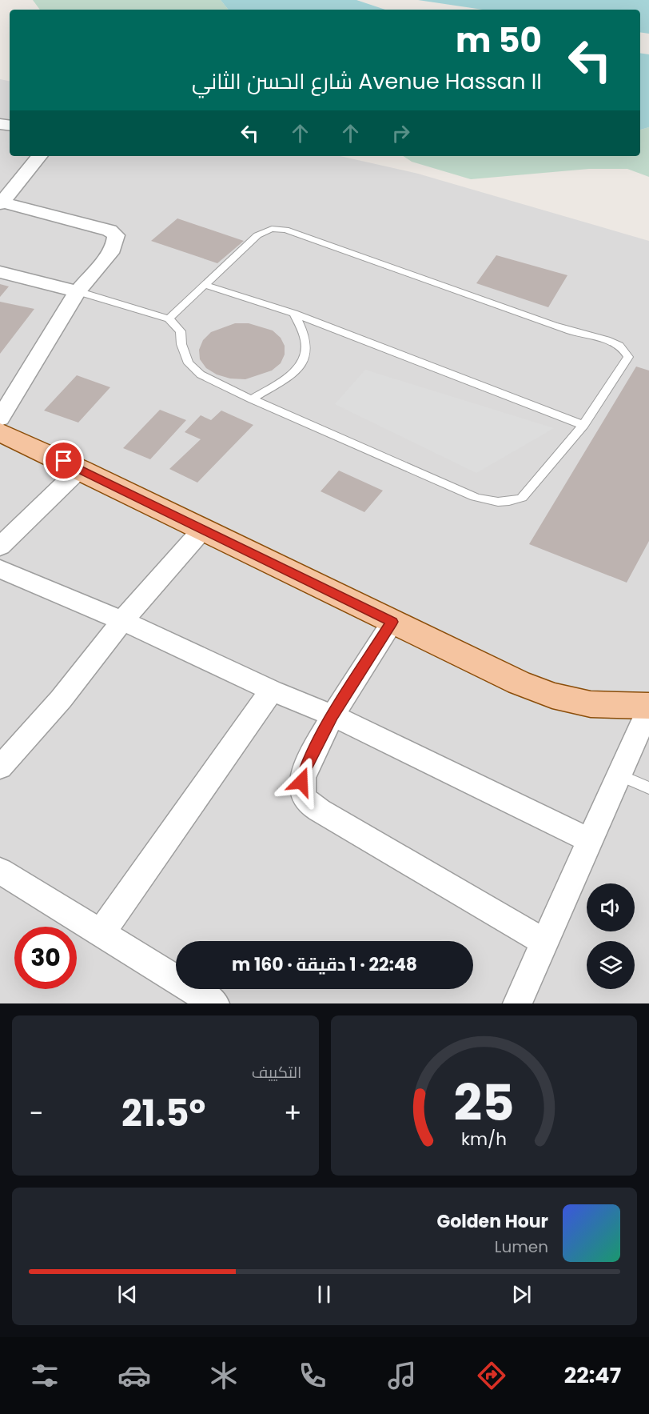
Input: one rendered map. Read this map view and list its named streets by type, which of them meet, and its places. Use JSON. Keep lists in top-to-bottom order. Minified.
{"page":{"turn":["50 m","Avenue Hassan II شارع الحسن الثاني"],"limit":"30","trip":"22:48 · 1 دقيقة · 160 m","tile":"التكييف","heat":["−","21.5°","+"],"song":["Golden Hour","Lumen"],"tabs":"22:47","gauge":["25","km/h"]}}
